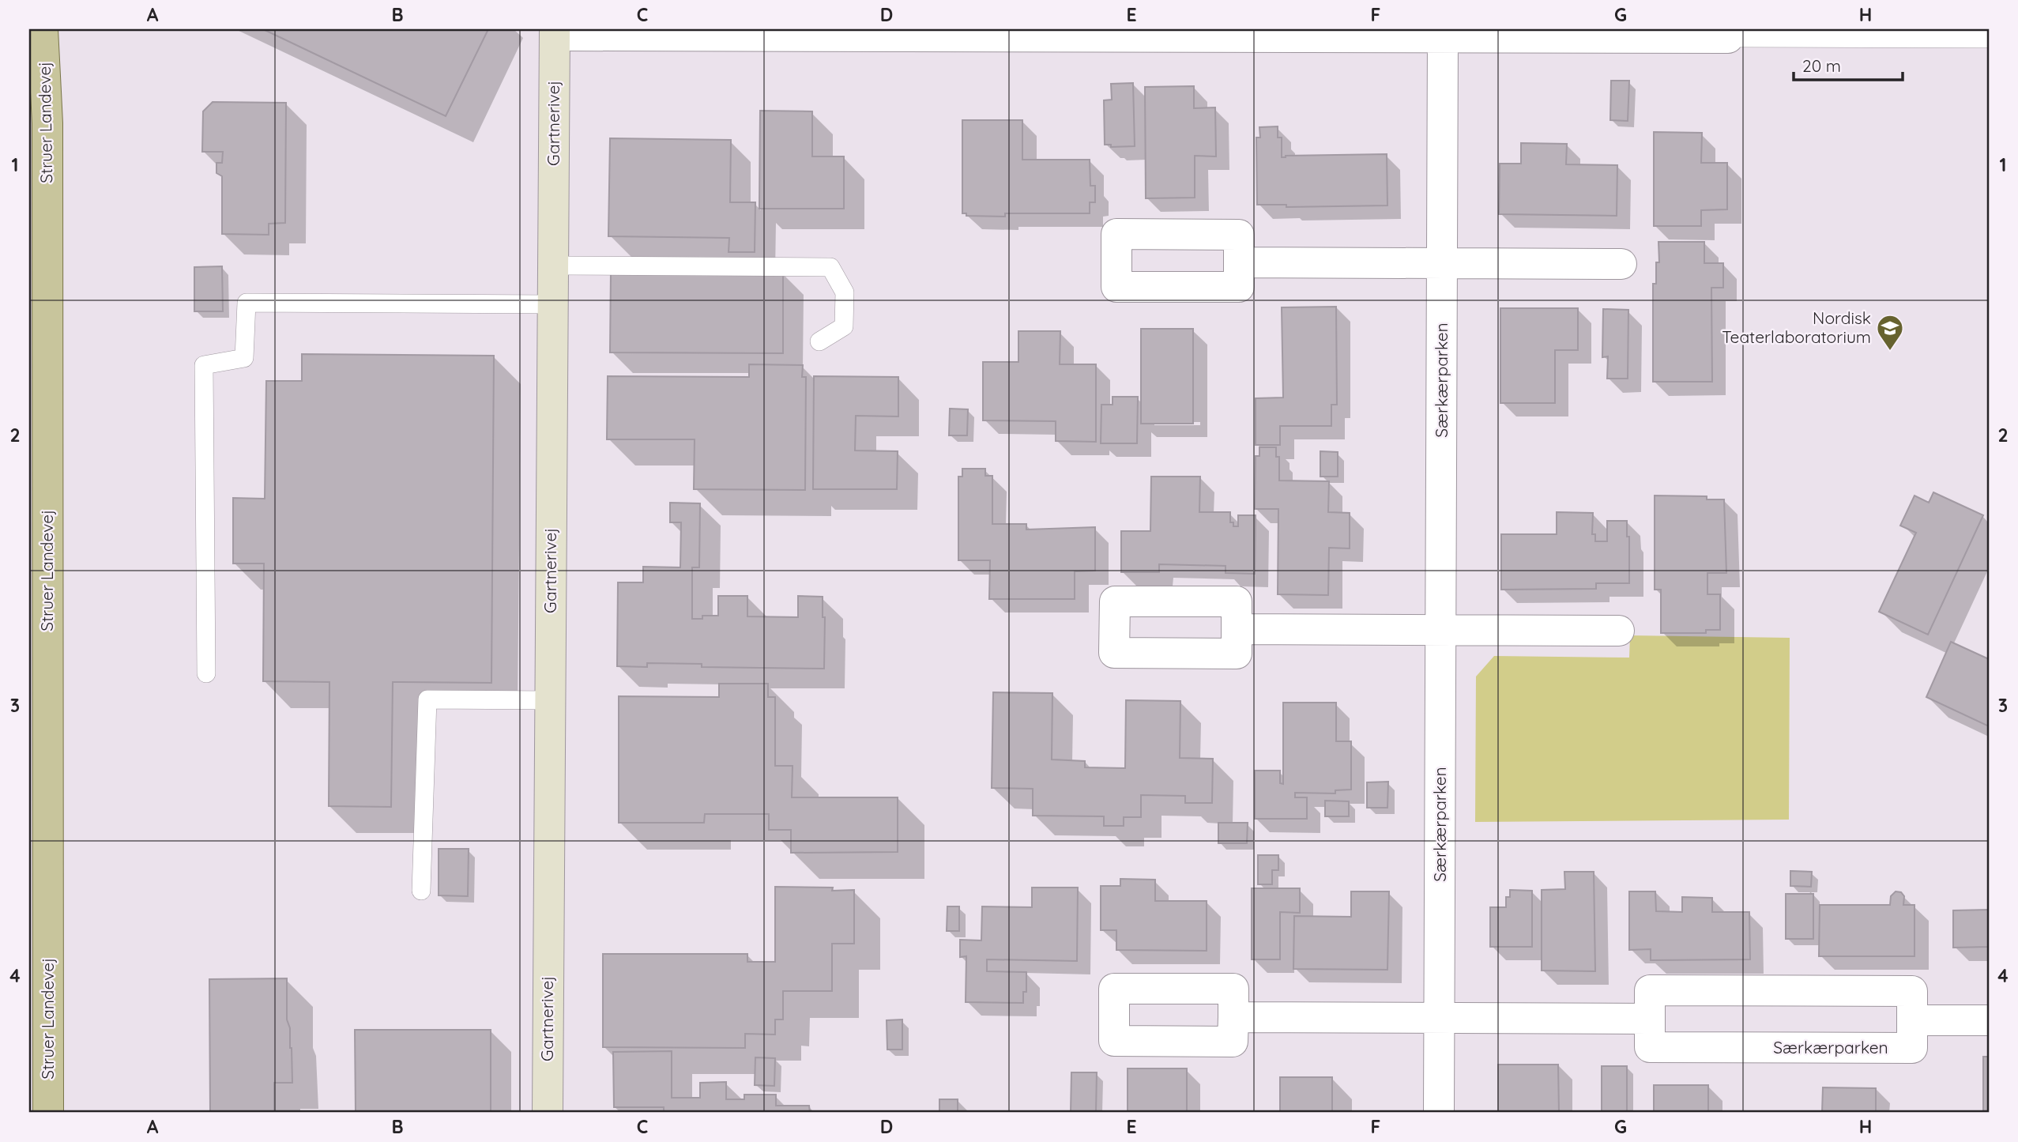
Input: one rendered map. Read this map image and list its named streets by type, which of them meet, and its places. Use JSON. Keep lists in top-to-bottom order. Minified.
{"streets":{"main road":["Struer Landevej"],"street":["Gartnerivej","Særkærparken"]},"places":{"school or university":["Nordisk Teaterlaboratorium"]},"scale_bar":"20 m","grid":{"columns":["A","B","C","D","E","F","G","H"],"rows":["1","2","3","4"]}}
